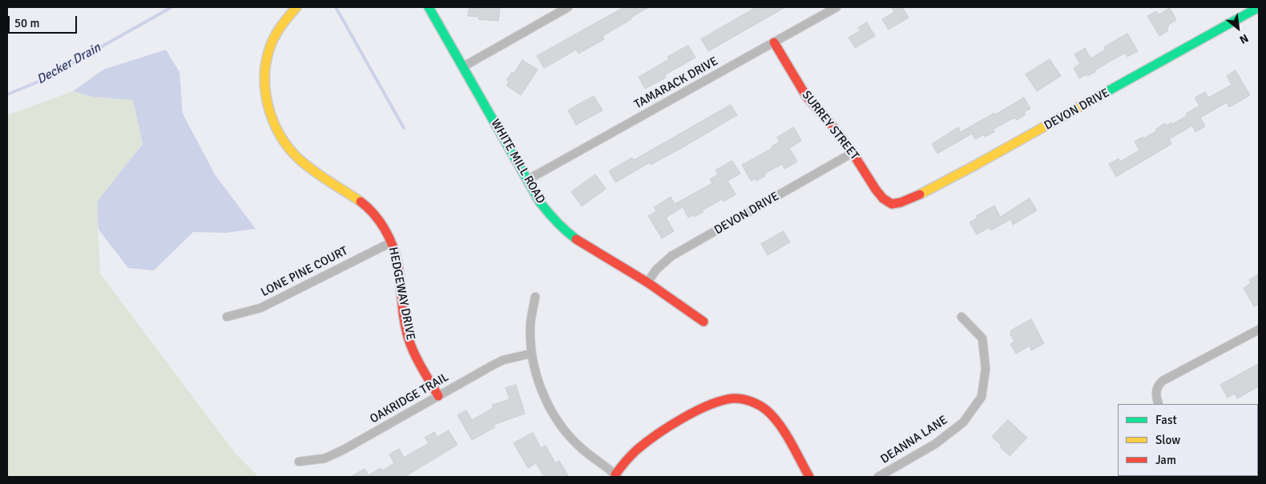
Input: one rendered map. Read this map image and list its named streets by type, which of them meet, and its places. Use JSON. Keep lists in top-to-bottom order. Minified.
{"streets":{"street":["TAMARACK DRIVE","DEVON DRIVE","SURREY STREET","WHITE MILL ROAD","LONE PINE COURT","HEDGEWAY DRIVE","OAKRIDGE TRAIL","DEANNA LANE"]},"crossings":[["TAMARACK DRIVE","SURREY STREET"],["TAMARACK DRIVE","WHITE MILL ROAD"],["DEVON DRIVE","SURREY STREET"],["DEVON DRIVE","WHITE MILL ROAD"],["LONE PINE COURT","HEDGEWAY DRIVE"],["HEDGEWAY DRIVE","OAKRIDGE TRAIL"]],"water":["Decker Drain"],"legend":["Fast","Slow","Jam"],"scale_bar":"50 m","north":"bottom right"}
